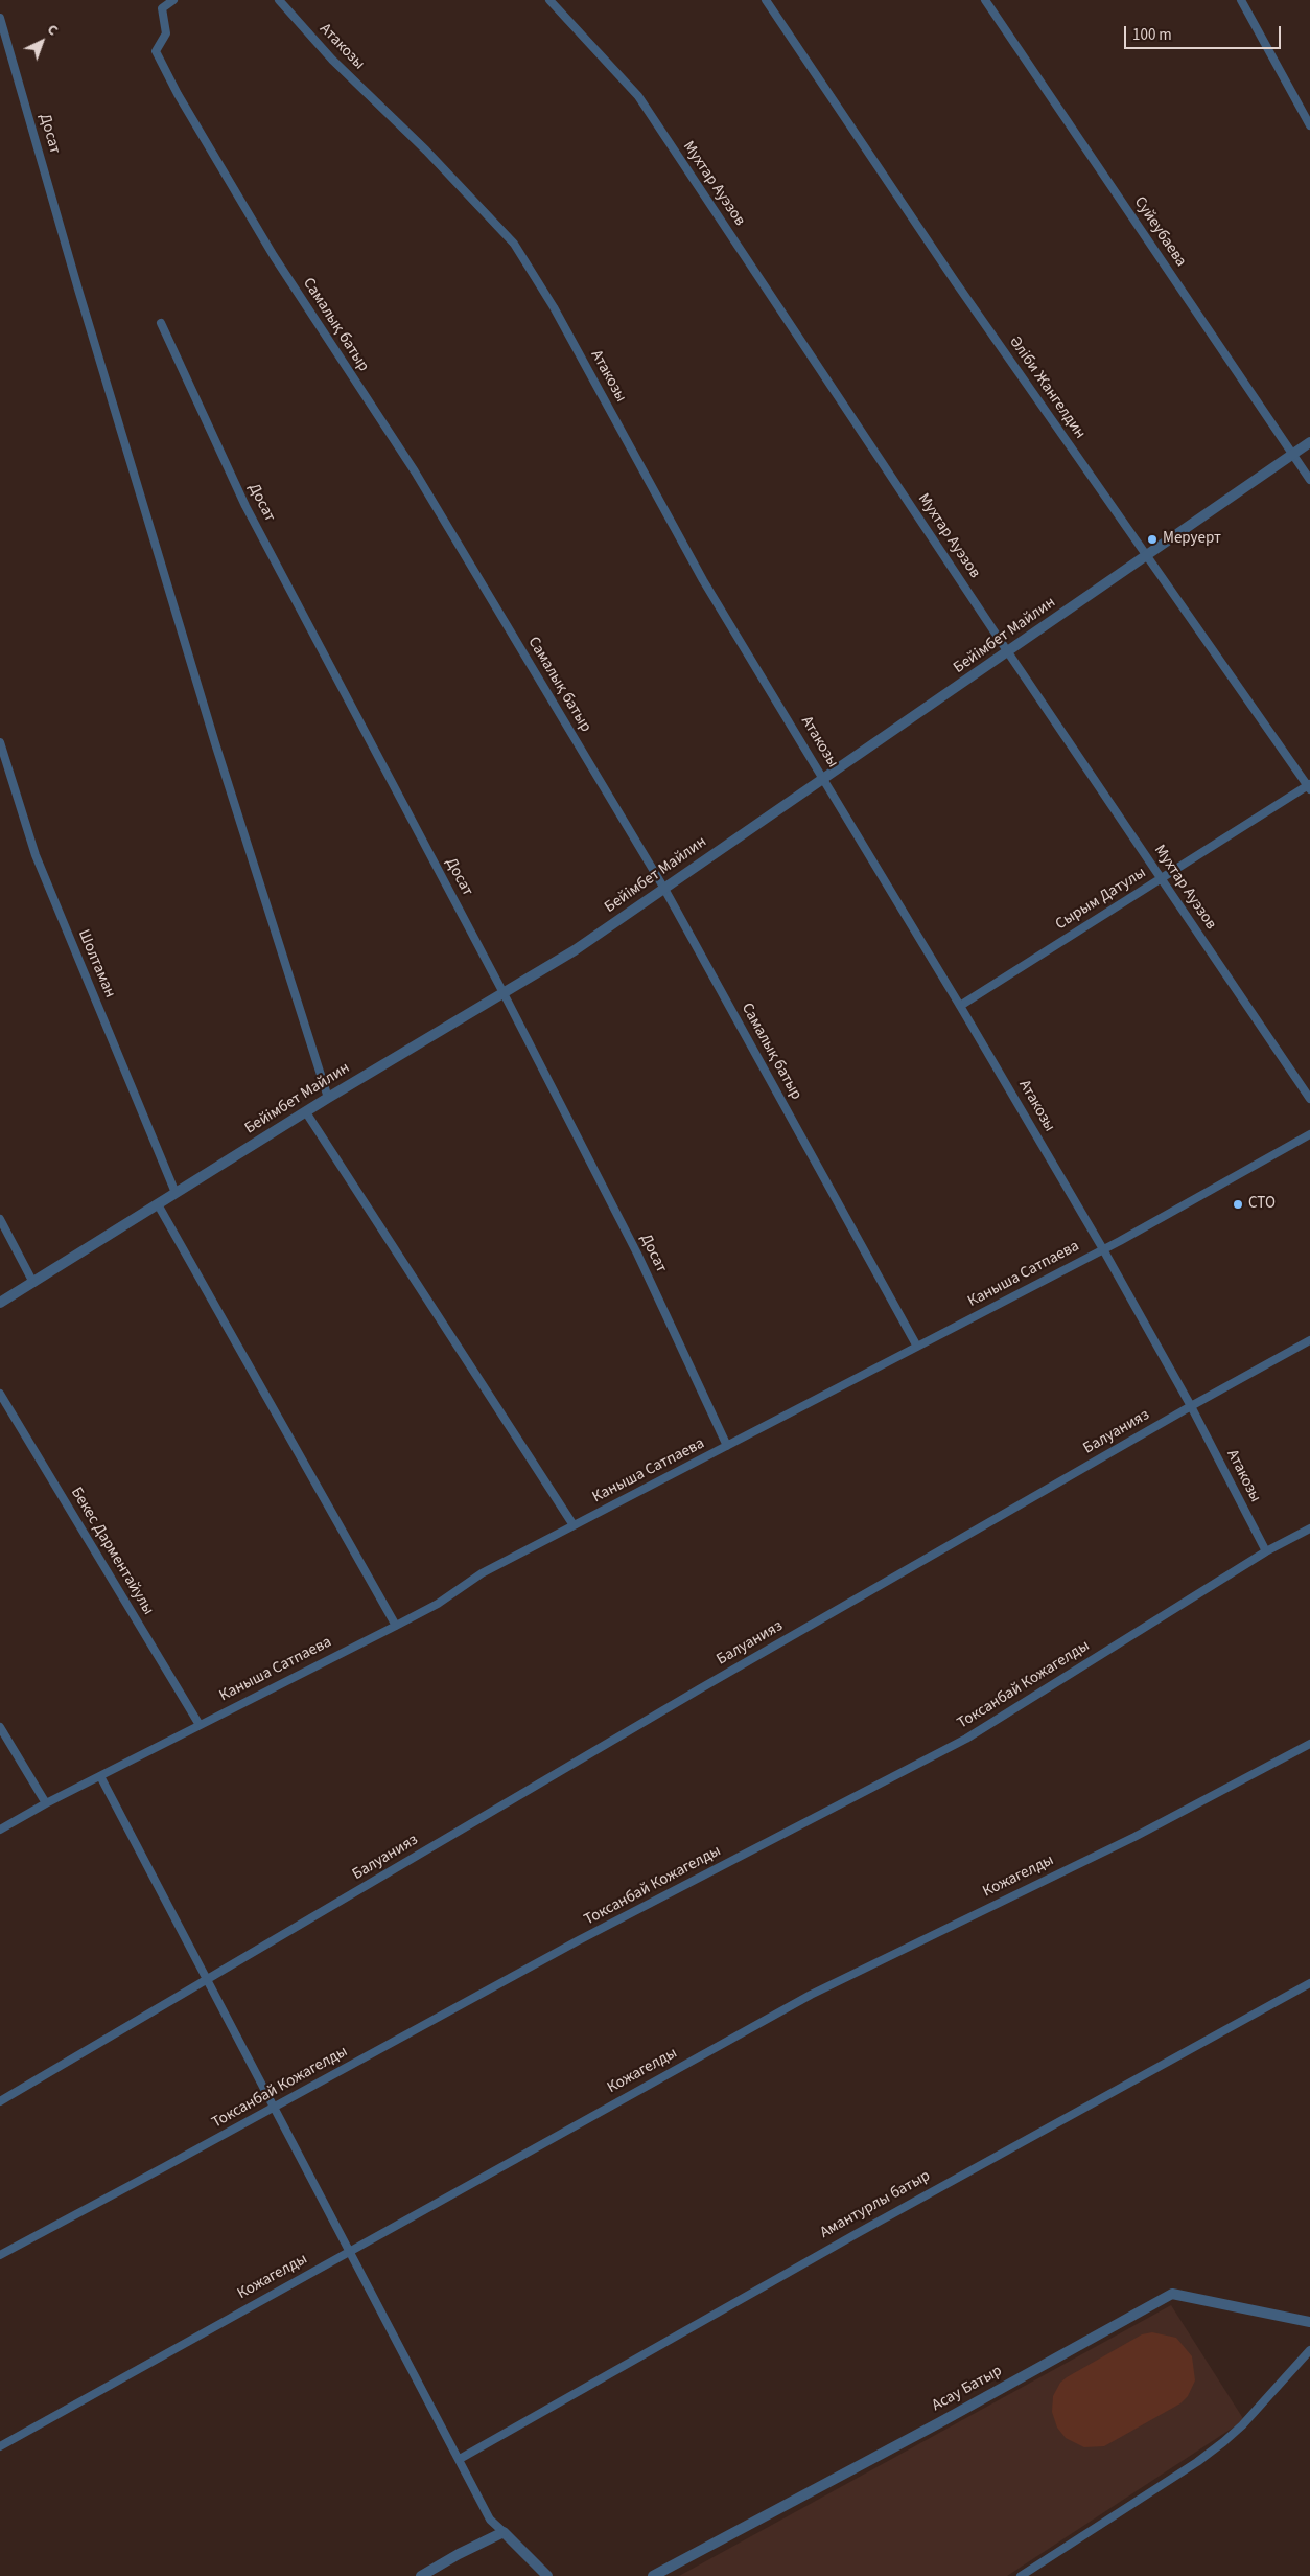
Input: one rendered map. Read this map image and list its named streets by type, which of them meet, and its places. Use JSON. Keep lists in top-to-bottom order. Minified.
{"streets":{"street":["Атакозы","Досат","Мухтар Ауэзов","Суйеубаева","Самалық батыр","Әліби Жангелдин","Бейімбет Майлин","Сырым Датулы","Шолтаман","Каныша Сатпаева","Балуанияз","Бекес Дарментайулы","Токсанбай Кожагелды","Кожагелды","Амантурлы батыр","Асау Батыр"]},"crossings":[["Атакозы","Бейімбет Майлин"],["Атакозы","Сырым Датулы"],["Атакозы","Каныша Сатпаева"],["Атакозы","Балуанияз"],["Атакозы","Токсанбай Кожагелды"],["Досат","Бейімбет Майлин"],["Досат","Каныша Сатпаева"],["Мухтар Ауэзов","Бейімбет Майлин"],["Мухтар Ауэзов","Сырым Датулы"],["Суйеубаева","Бейімбет Майлин"],["Самалық батыр","Бейімбет Майлин"],["Самалық батыр","Каныша Сатпаева"],["Әліби Жангелдин","Бейімбет Майлин"],["Әліби Жангелдин","Сырым Датулы"],["Бейімбет Майлин","Шолтаман"],["Каныша Сатпаева","Бекес Дарментайулы"]],"places":["Меруерт","CTO"],"scale_bar":"100 m","north":"top right"}
